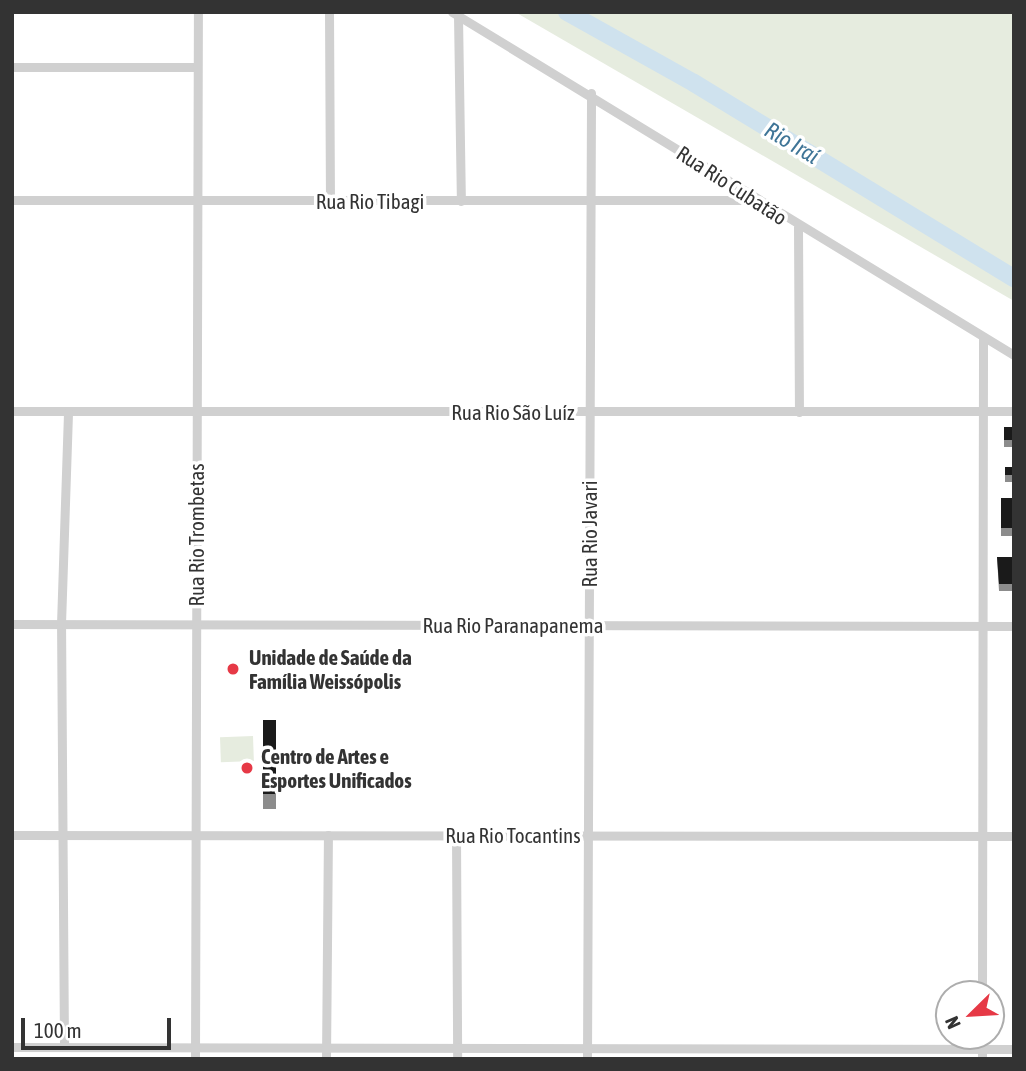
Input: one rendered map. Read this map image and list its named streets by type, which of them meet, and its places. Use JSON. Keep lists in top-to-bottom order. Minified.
{"streets":{"street":["Rua Rio Cubatão","Rua Rio Tibagi","Rua Rio São Luíz","Rua Rio Javari","Rua Rio Trombetas","Rua Rio Paranapanema","Rua Rio Tocantins"]},"crossings":[["Rua Rio Cubatão","Rua Rio Tibagi"],["Rua Rio Cubatão","Rua Rio Javari"],["Rua Rio Tibagi","Rua Rio Javari"],["Rua Rio Tibagi","Rua Rio Trombetas"],["Rua Rio São Luíz","Rua Rio Javari"],["Rua Rio São Luíz","Rua Rio Trombetas"],["Rua Rio Javari","Rua Rio Paranapanema"],["Rua Rio Javari","Rua Rio Tocantins"],["Rua Rio Trombetas","Rua Rio Paranapanema"],["Rua Rio Trombetas","Rua Rio Tocantins"]],"water":["Rio Iraí"],"places":["Unidade de Saúde da Família Weissópolis","Centro de Artes e Esportes Unificados"],"scale_bar":"100 m","north":"bottom left"}
